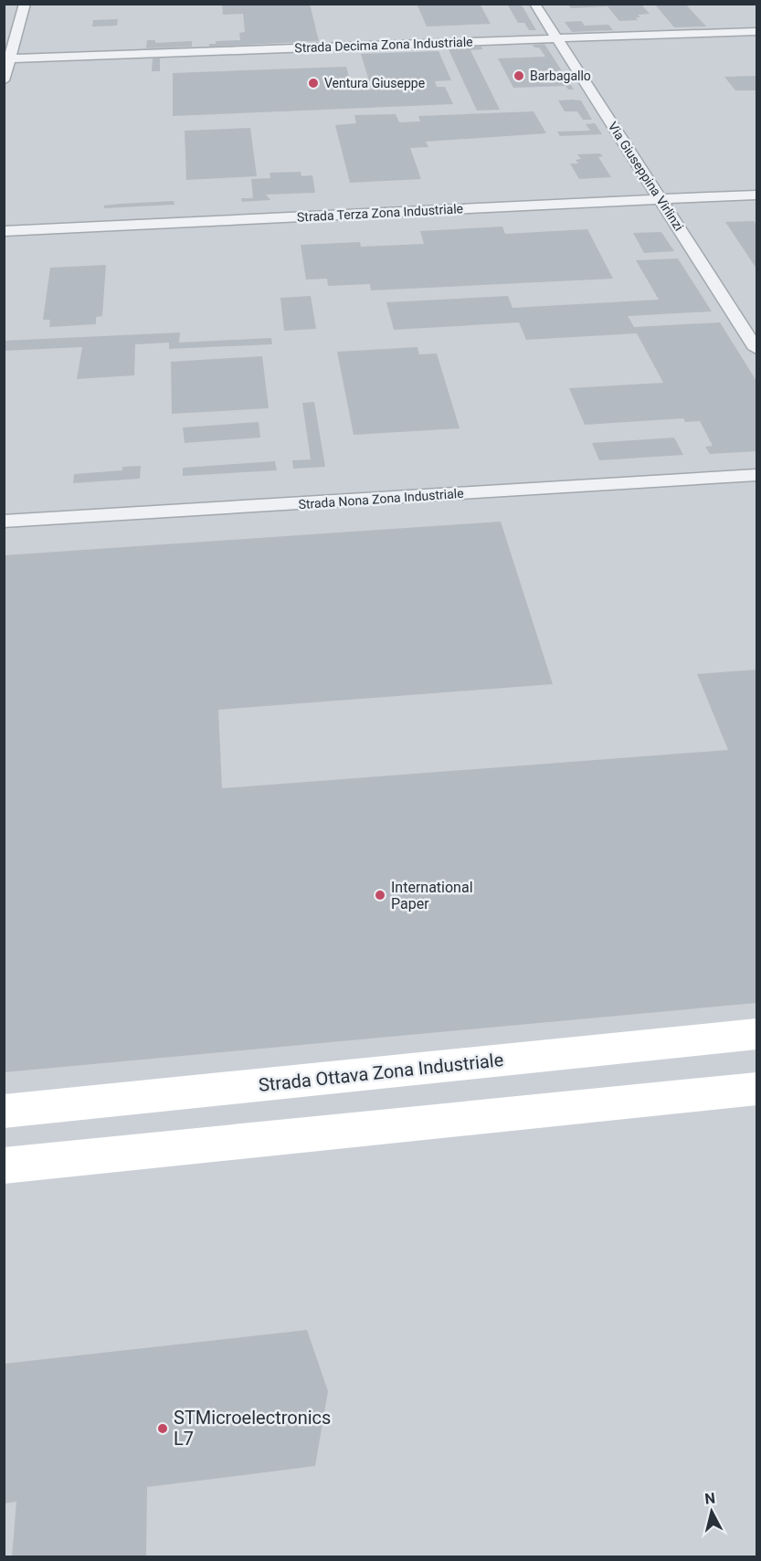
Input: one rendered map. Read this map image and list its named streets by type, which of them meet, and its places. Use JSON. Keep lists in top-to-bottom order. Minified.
{"streets":{"main road":["Strada Ottava Zona Industriale"],"street":["Strada Decima Zona Industriale","Via Giuseppina Virlinzi","Strada Terza Zona Industriale","Strada Nona Zona Industriale"]},"crossings":[["Strada Decima Zona Industriale","Via Giuseppina Virlinzi"],["Via Giuseppina Virlinzi","Strada Terza Zona Industriale"]],"places":["Barbagallo","Ventura Giuseppe","International Paper","STMicroelectronics L7"],"north":"top"}
